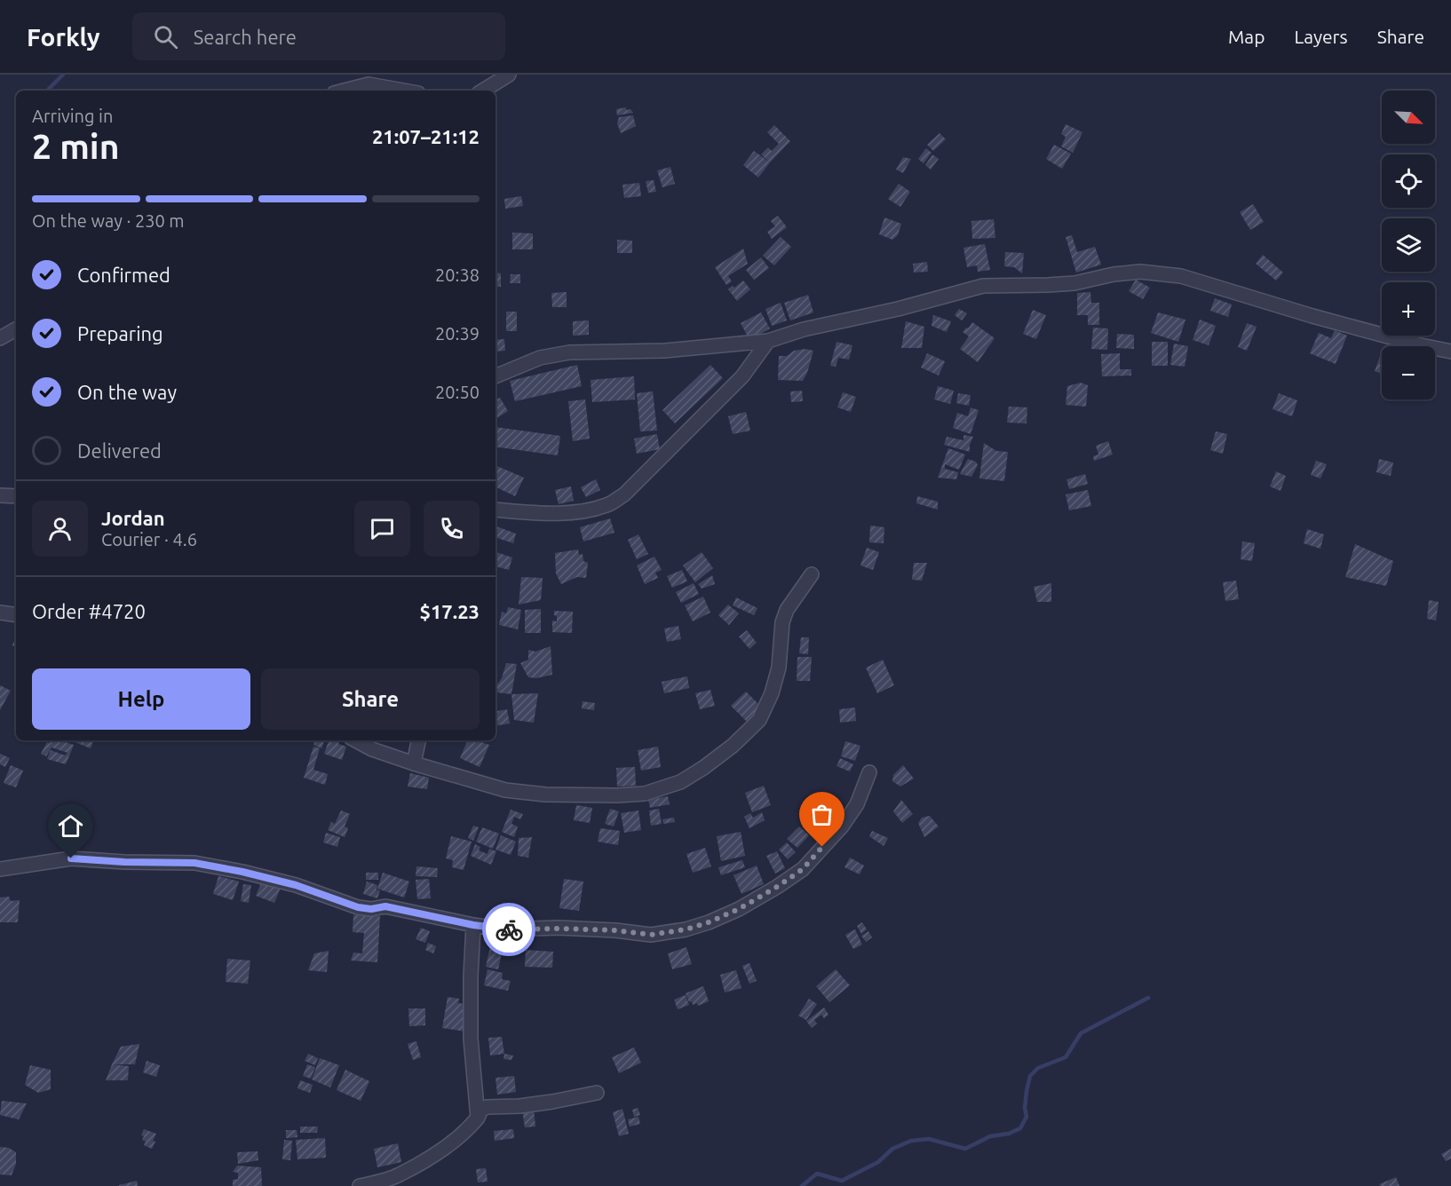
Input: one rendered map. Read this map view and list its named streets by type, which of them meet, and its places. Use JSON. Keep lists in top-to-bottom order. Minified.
{"north":"bottom right","page":{"header":"Forkly","search":"Search here","nav":["Map","Layers","Share"],"map_buttons":["+","−"],"heading":["2 min","Arriving in","21:07–21:12"],"panel":["Jordan","Courier · 4.6","Order #4720","$17.23"],"bar":"On the way · 230 m","list":[["Confirmed","20:38"],["Preparing","20:39"],["On the way","20:50"],"Delivered"],"buttons":["Help","Share"]}}
